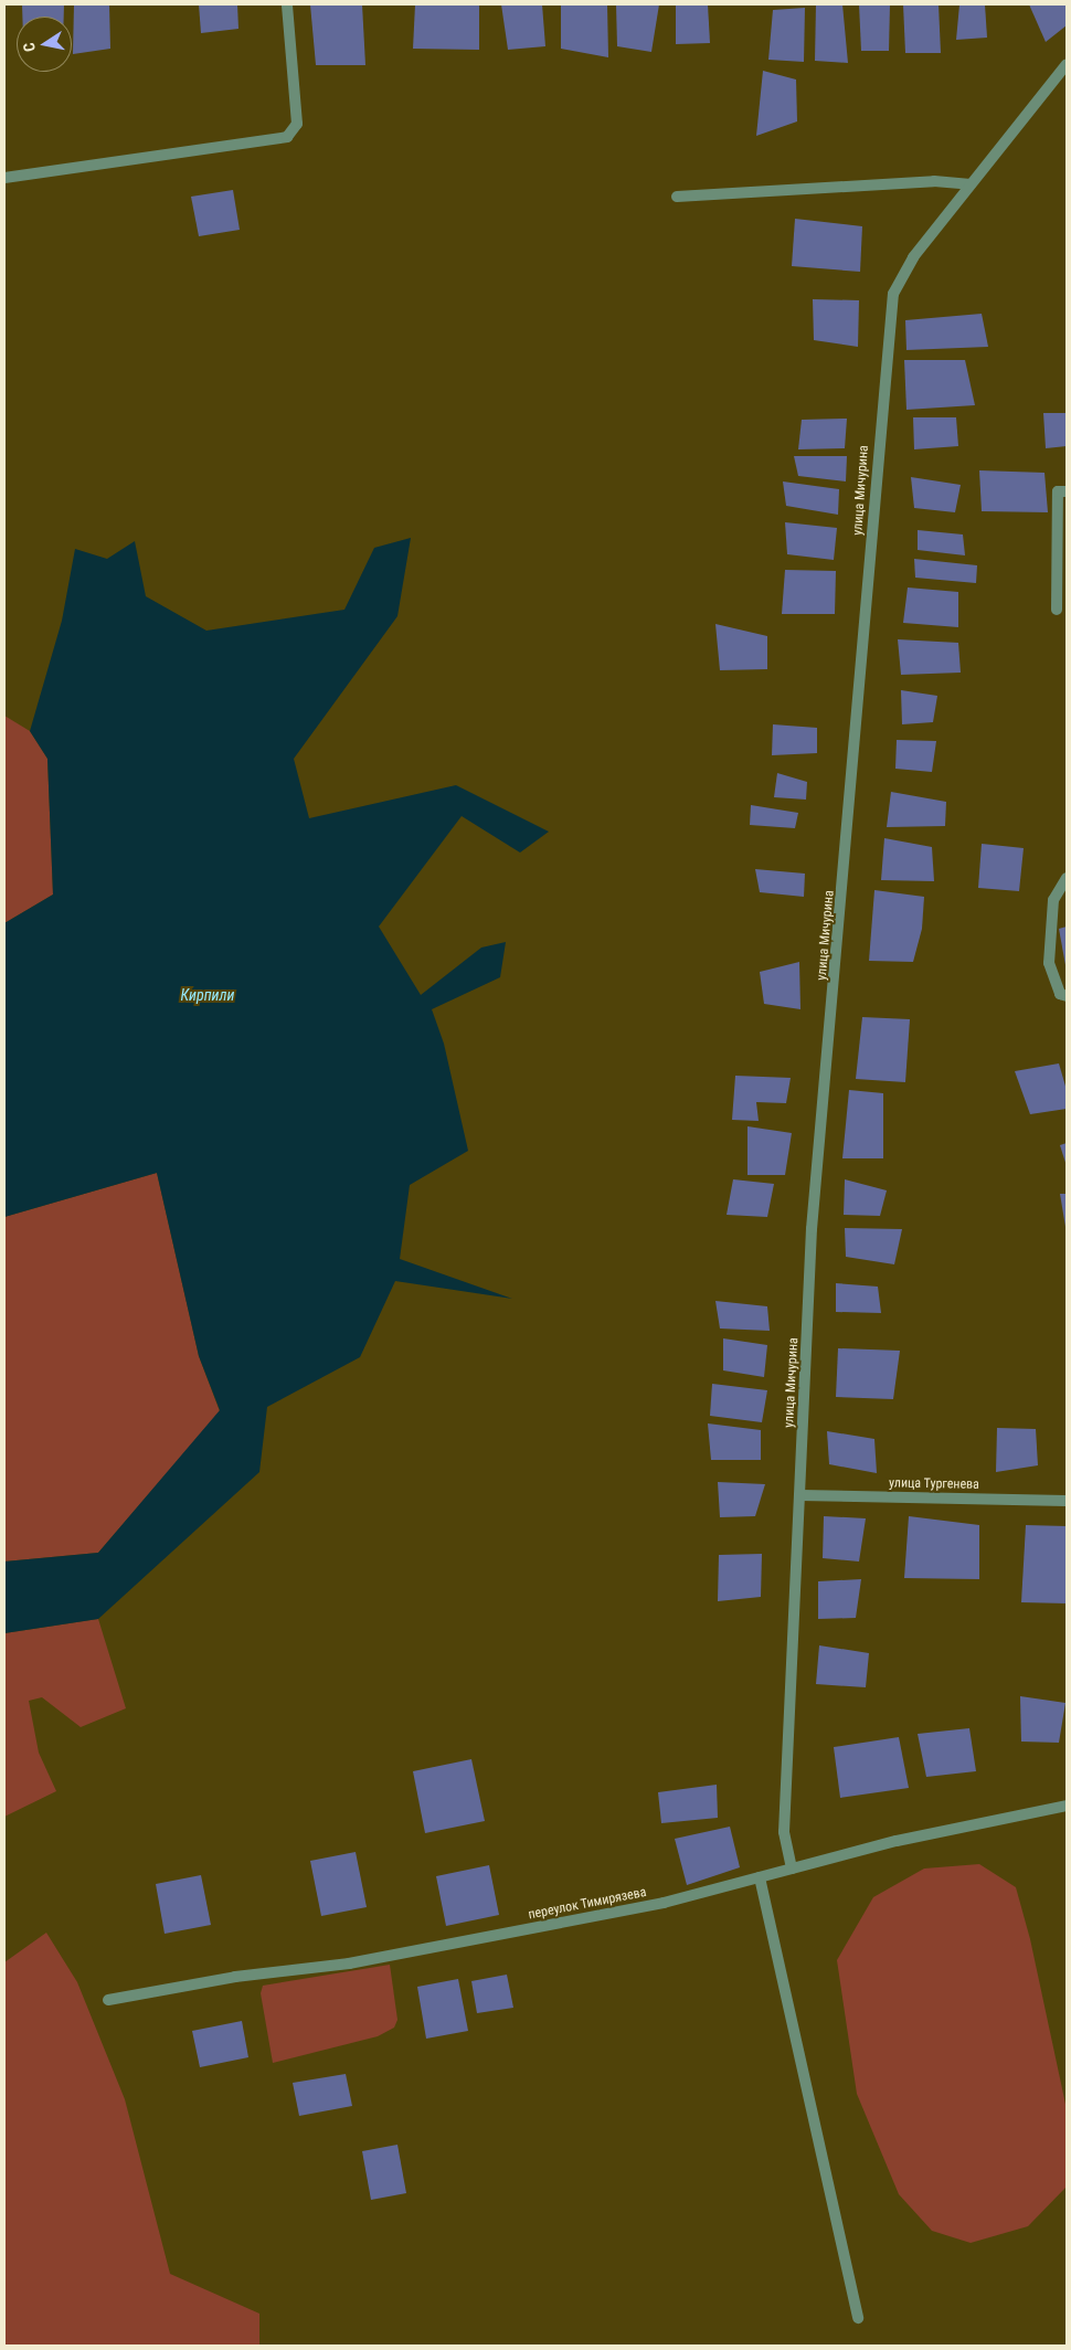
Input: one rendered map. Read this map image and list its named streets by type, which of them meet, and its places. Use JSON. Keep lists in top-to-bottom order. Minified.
{"streets":{"street":["улица Мичурина","улица Тургенева","переулок Тимирязева"]},"crossings":[["улица Мичурина","улица Тургенева"],["улица Мичурина","переулок Тимирязева"]],"water":["Кирпили"],"north":"left"}
